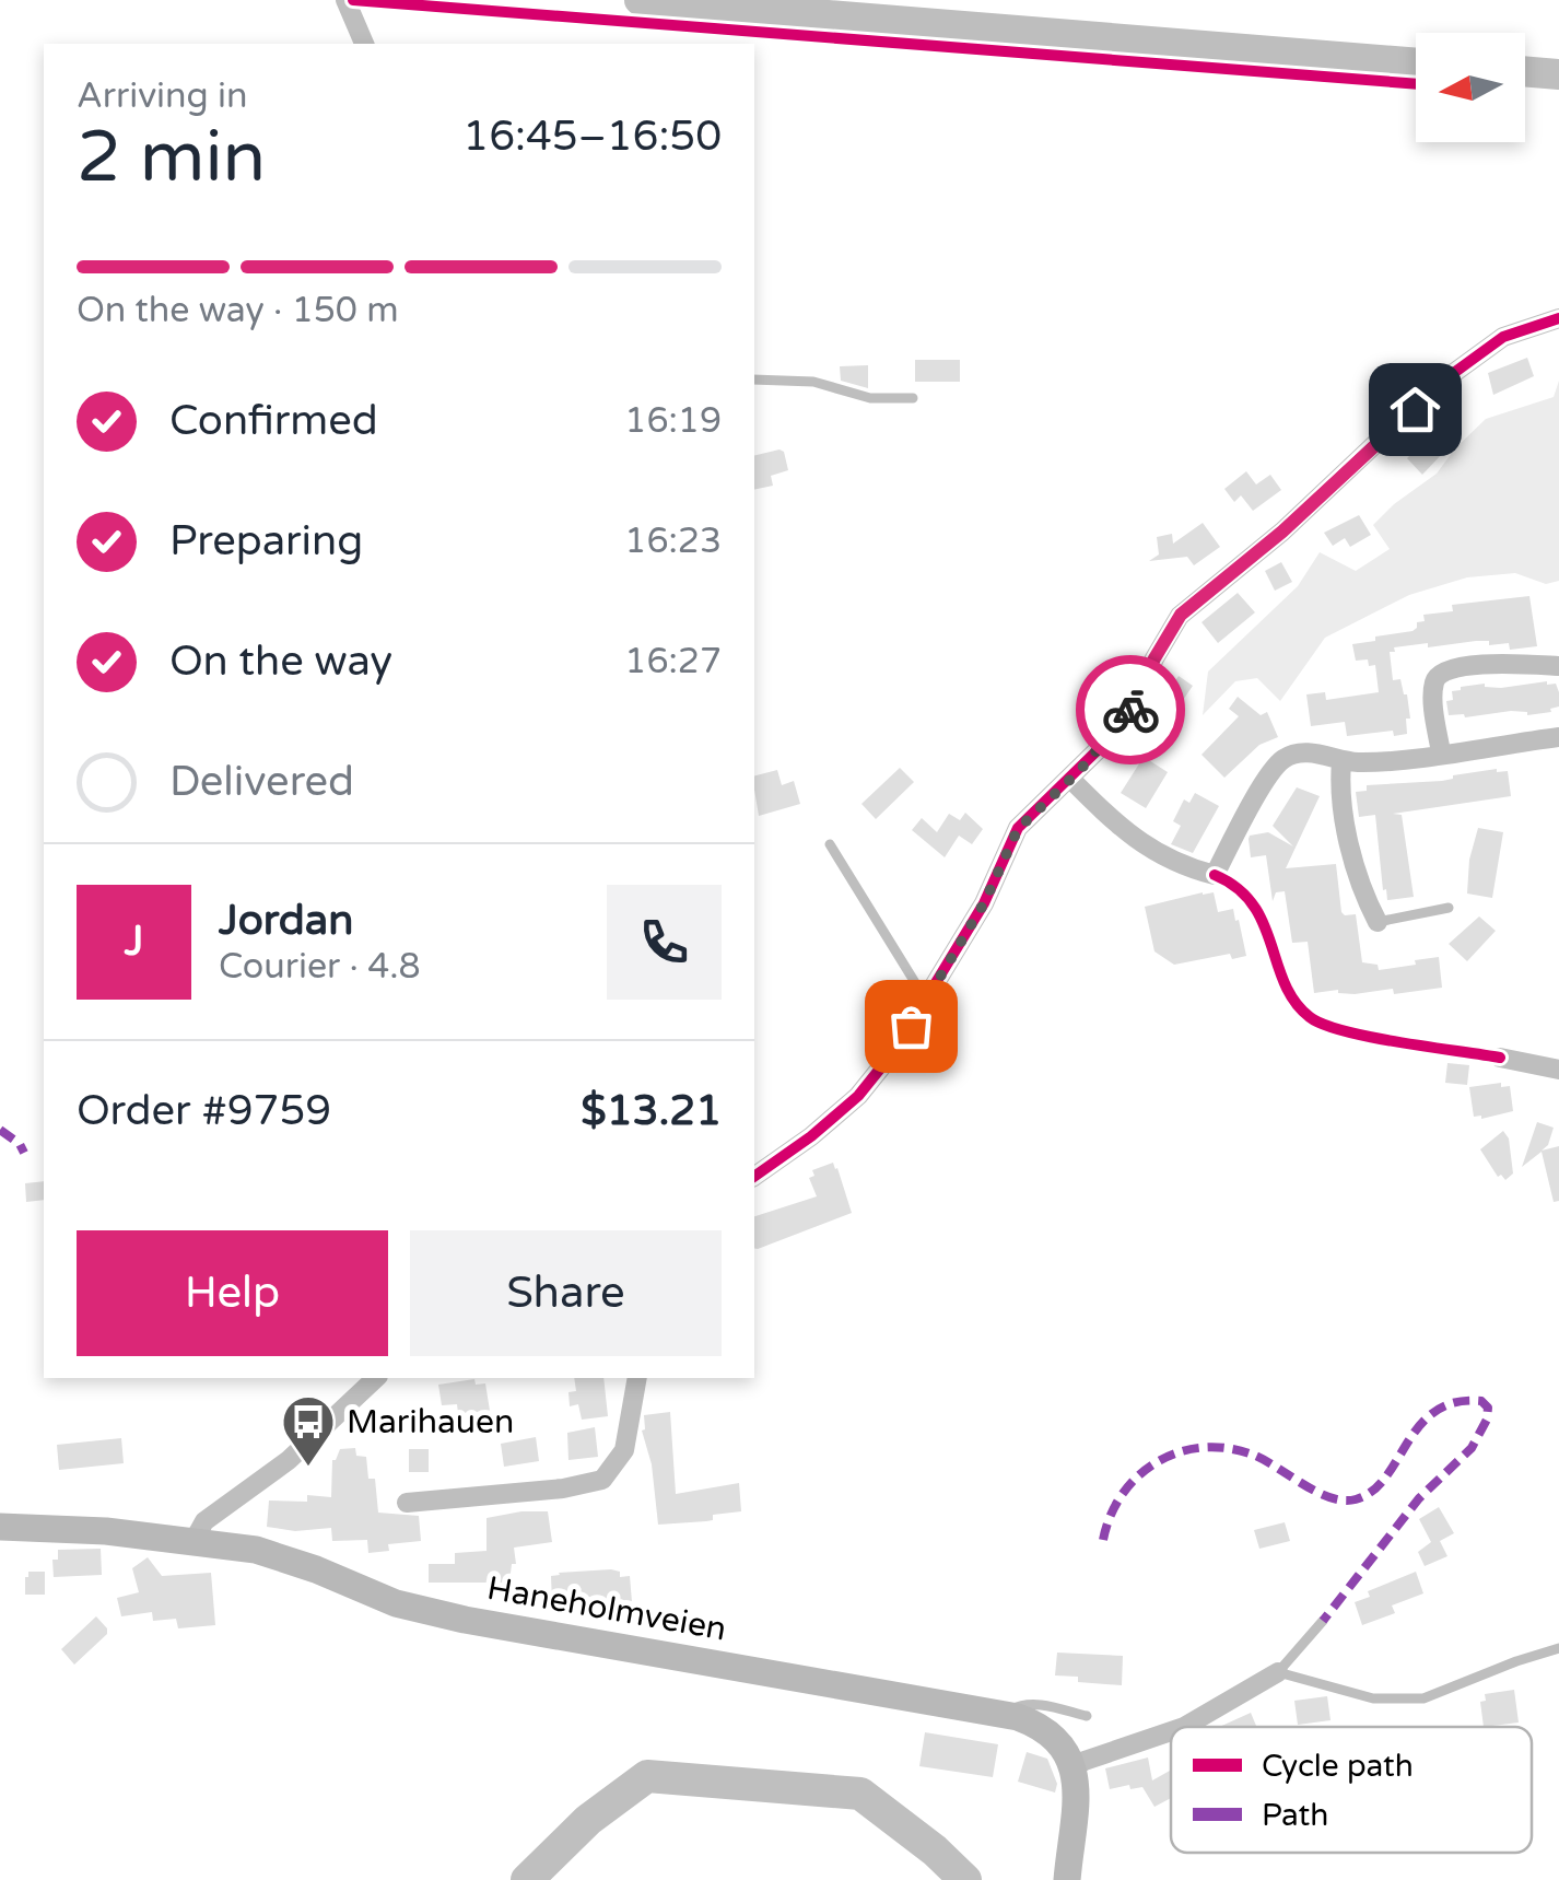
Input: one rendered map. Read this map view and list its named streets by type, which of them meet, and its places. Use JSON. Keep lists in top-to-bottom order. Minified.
{"streets":{"main road":["Haneholmveien"]},"places":{"bus stop":["Marihauen"]},"legend":["Cycle path","Path"],"north":"left","page":{"heading":["2 min","Arriving in","16:45–16:50"],"panel":["Jordan","Courier · 4.8","Order #9759","$13.21"],"bar":"On the way · 150 m","list":[["Confirmed","16:19"],["Preparing","16:23"],["On the way","16:27"],"Delivered"],"round":"J","buttons":["Help","Share"]}}
